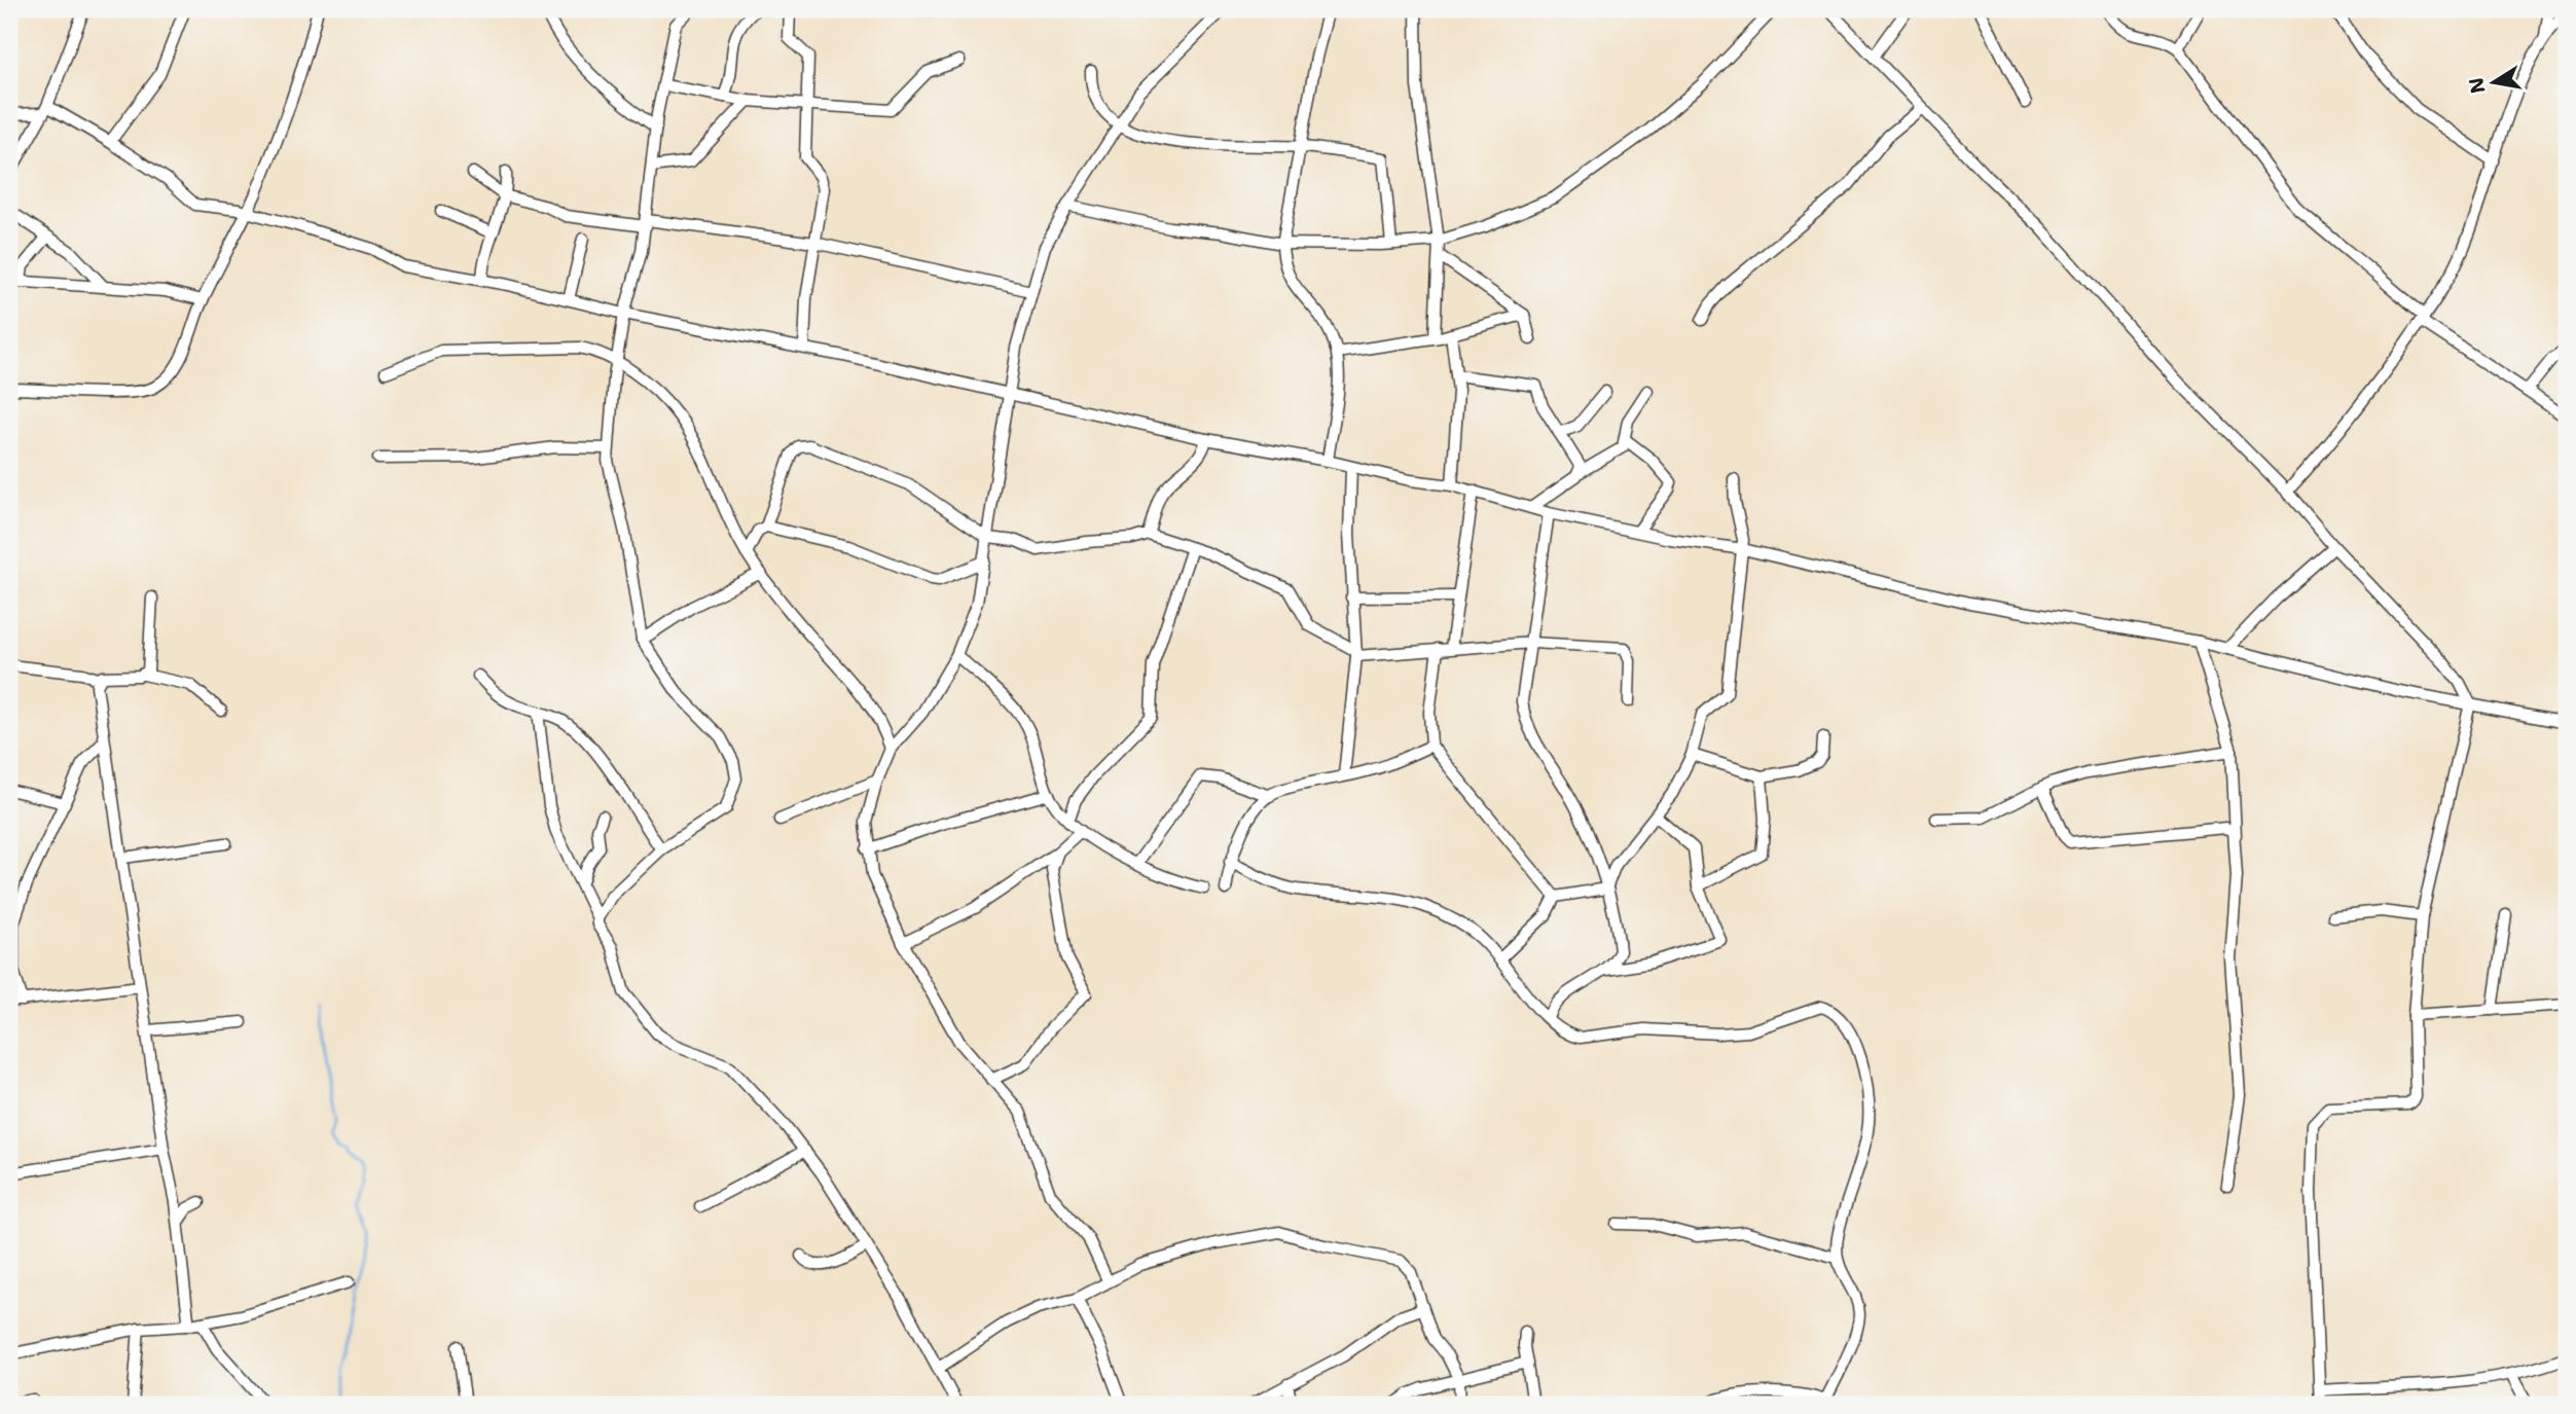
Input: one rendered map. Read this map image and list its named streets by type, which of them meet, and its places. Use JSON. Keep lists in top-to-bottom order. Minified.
{"north":"left"}
